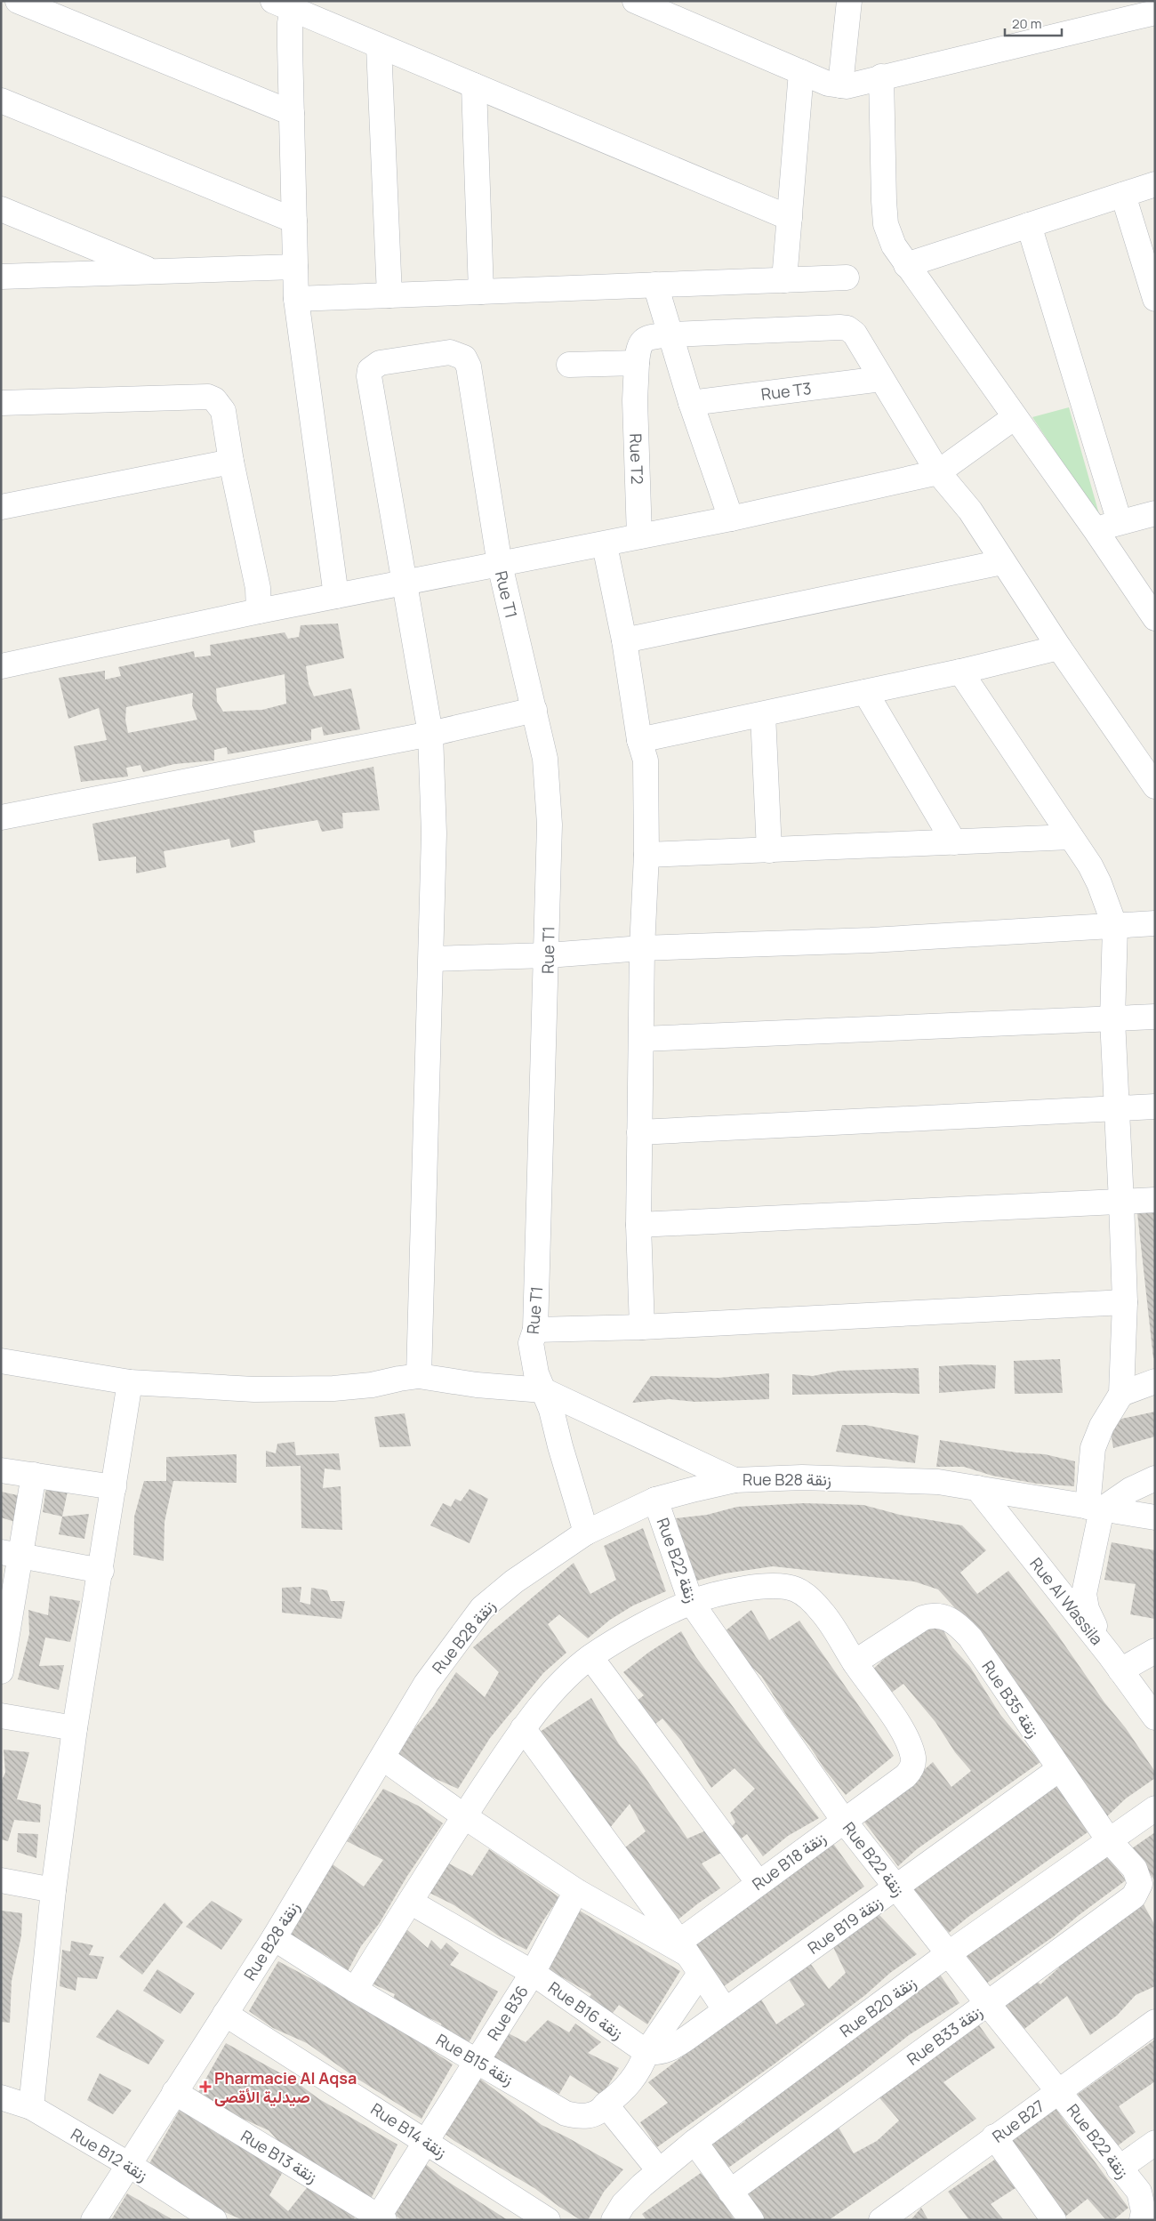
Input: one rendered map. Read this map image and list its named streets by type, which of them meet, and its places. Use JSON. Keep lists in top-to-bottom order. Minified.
{"streets":{"street":["Rue T3","Rue T2","Rue T1","Rue B28 زنقة","Rue B22 زنقة","Rue Al Wassila","Rue B35 زنقة","Rue B18 زنقة","Rue B19 زنقة","Rue B20 زنقة","Rue B16 زنقة","Rue B36","Rue B33 زنقة","Rue B15 زنقة","Rue B27","Rue B14 زنقة","Rue B12 زنقة","Rue B13 زنقة"]},"crossings":[["Rue T1","Rue B28 زنقة"],["Rue B28 زنقة","Rue B22 زنقة"],["Rue B28 زنقة","Rue Al Wassila"],["Rue B28 زنقة","Rue B15 زنقة"],["Rue B28 زنقة","Rue B14 زنقة"],["Rue B28 زنقة","Rue B12 زنقة"],["Rue B28 زنقة","Rue B13 زنقة"],["Rue B22 زنقة","Rue B18 زنقة"],["Rue B22 زنقة","Rue B19 زنقة"],["Rue B22 زنقة","Rue B20 زنقة"],["Rue B22 زنقة","Rue B33 زنقة"],["Rue B22 زنقة","Rue B27"],["Rue B35 زنقة","Rue B18 زنقة"],["Rue B35 زنقة","Rue B19 زنقة"],["Rue B35 زنقة","Rue B20 زنقة"],["Rue B35 زنقة","Rue B33 زنقة"],["Rue B18 زنقة","Rue B19 زنقة"],["Rue B18 زنقة","Rue B16 زنقة"],["Rue B18 زنقة","Rue B15 زنقة"],["Rue B19 زنقة","Rue B16 زنقة"],["Rue B19 زنقة","Rue B15 زنقة"],["Rue B16 زنقة","Rue B36"],["Rue B16 زنقة","Rue B15 زنقة"],["Rue B36","Rue B15 زنقة"],["Rue B36","Rue B14 زنقة"],["Rue B36","Rue B13 زنقة"]],"places":{"health":["Pharmacie Al Aqsa صيدلية الأقصى"]},"scale_bar":"20 m"}
